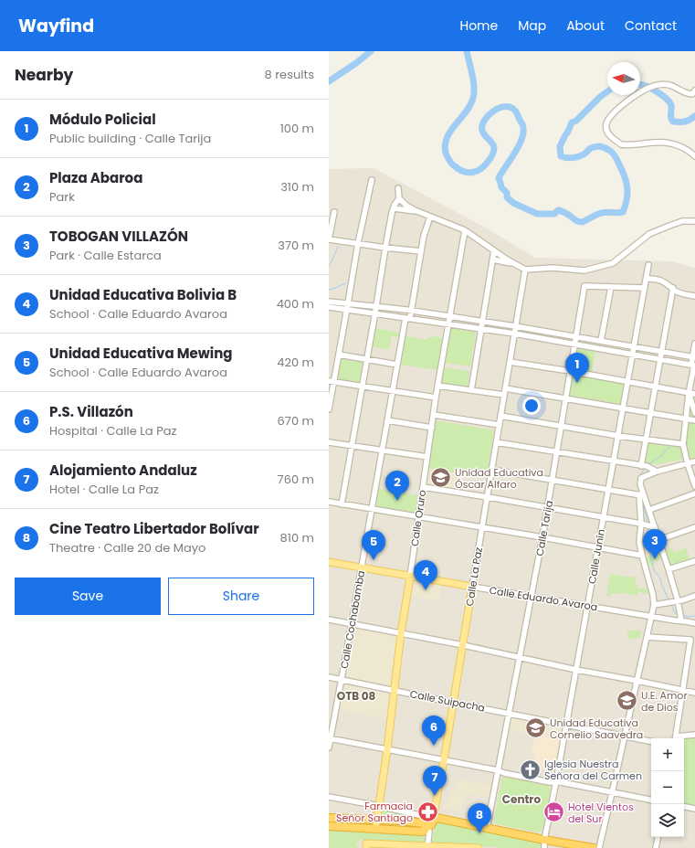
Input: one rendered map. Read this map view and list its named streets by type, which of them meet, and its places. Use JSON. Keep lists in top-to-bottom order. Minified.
{"streets":{"main road":["Calle Oruro","Calle La Paz","Calle Eduardo Avaroa"],"street":["Calle Tarija","Calle Junín","Calle Cochabamba","Calle Suipacha"]},"crossings":[["Calle Oruro","Calle Eduardo Avaroa"],["Calle Oruro","Calle Suipacha"],["Calle Tarija","Calle Junín"],["Calle Tarija","Calle Eduardo Avaroa"],["Calle Tarija","Calle Suipacha"],["Calle Junín","Calle Eduardo Avaroa"],["Calle Junín","Calle Suipacha"],["Calle La Paz","Calle Eduardo Avaroa"],["Calle La Paz","Calle Suipacha"],["Calle Eduardo Avaroa","Calle Cochabamba"],["Calle Cochabamba","Calle Suipacha"]],"districts":["OTB 08","Centro"],"places":{"school or university":["Unidad Educativa Óscar Alfaro","U.E. Amor de Dios","Unidad Educativa Cornelio Saavedra"],"church":["Iglesia Nuestra Señora del Carmen"],"pharmacy":["Farmacia Señor Santiago"],"hotel":["Hotel Vientos del Sur"]},"north":"left","page":{"header":"Wayfind","nav":["Home","Map","About","Contact"],"heading":["Nearby","8 results"],"list":[{"mark":"1","name":"Módulo Policial","note":"Public building · Calle Tarija","value":"100 m"},{"mark":"2","name":"Plaza Abaroa","note":"Park","value":"310 m"},{"mark":"3","name":"TOBOGAN VILLAZÓN","note":"Park · Calle Estarca","value":"370 m"},{"mark":"4","name":"Unidad Educativa Bolivia B","note":"School · Calle Eduardo Avaroa","value":"400 m"},{"mark":"5","name":"Unidad Educativa Mewing","note":"School · Calle Eduardo Avaroa","value":"420 m"},{"mark":"6","name":"P.S. Villazón","note":"Hospital · Calle La Paz","value":"670 m"},{"mark":"7","name":"Alojamiento Andaluz","note":"Hotel · Calle La Paz","value":"760 m"},{"mark":"8","name":"Cine Teatro Libertador Bolívar","note":"Theatre · Calle 20 de Mayo","value":"810 m"}],"pins":["1","2","3","5","4","6","7","8"],"buttons":["Save","Share"],"map_buttons":["+","−"]}}
